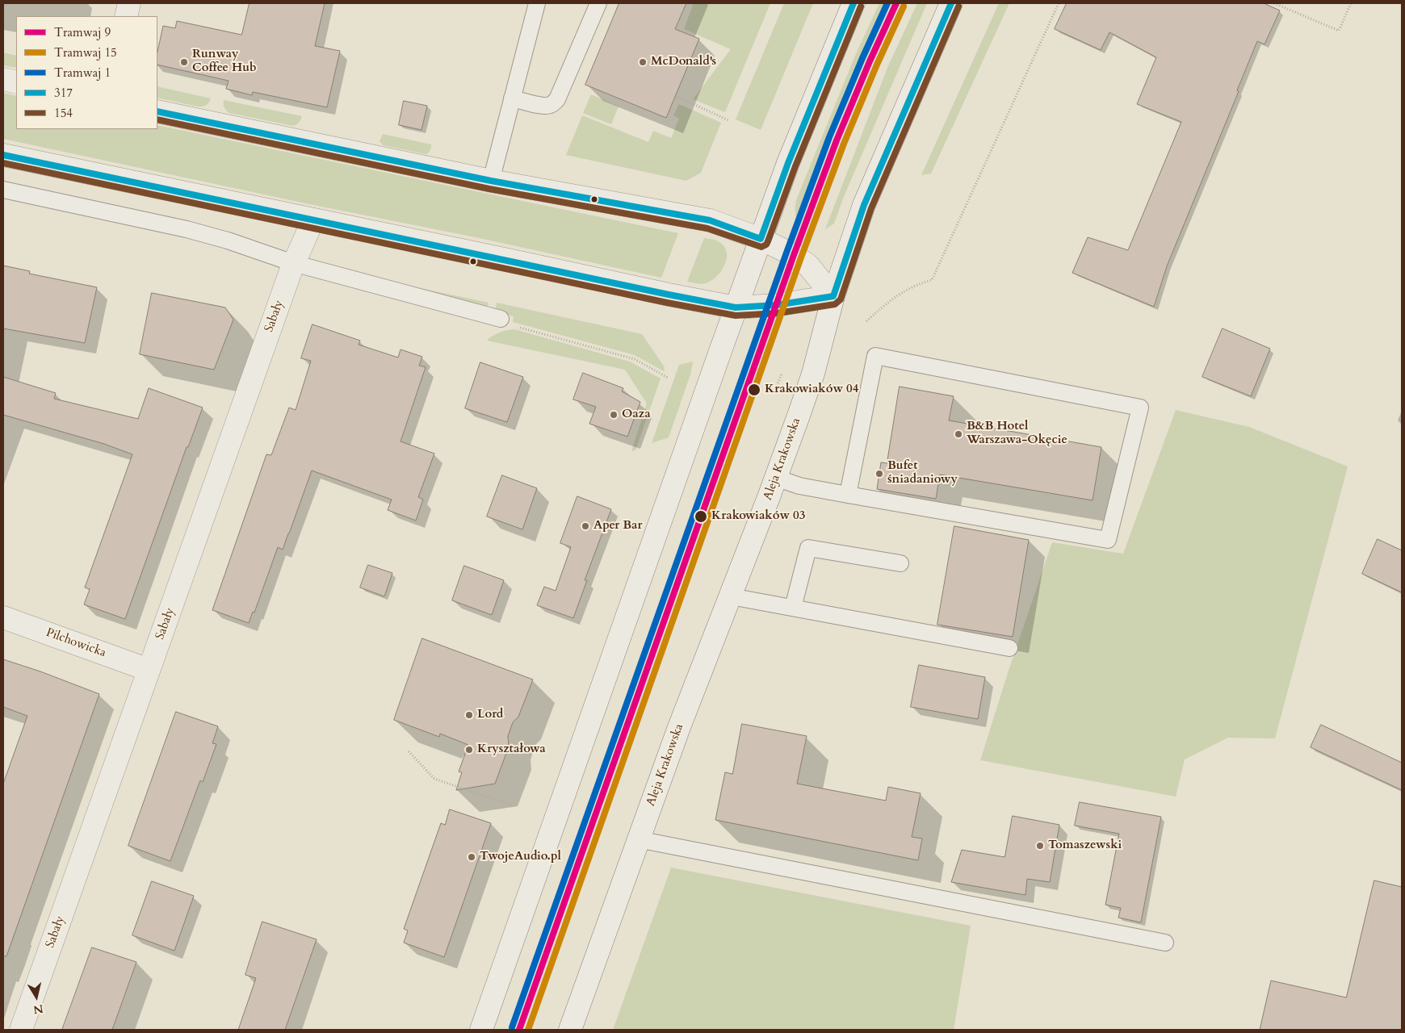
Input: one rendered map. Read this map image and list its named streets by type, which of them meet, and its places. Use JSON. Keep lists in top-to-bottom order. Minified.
{"streets":{"street":["Sabały","Aleja Krakowska","Pilchowicka"]},"crossings":[["Sabały","Pilchowicka"]],"places":["Runway Coffee Hub","McDonald's","Krakowiaków 04","Oaza","B&B Hotel Warszawa-Okęcie","Bufet śniadaniowy","Krakowiaków 03","Aper Bar","Lord","Kryształowa","Tomaszewski","TwojeAudio.pl"],"lines":["tram line 9","tram line 1","transit line 317","tram line 15","transit line 154"],"legend":["Tramwaj 9","Tramwaj 15","Tramwaj 1","317","154"],"north":"bottom"}
